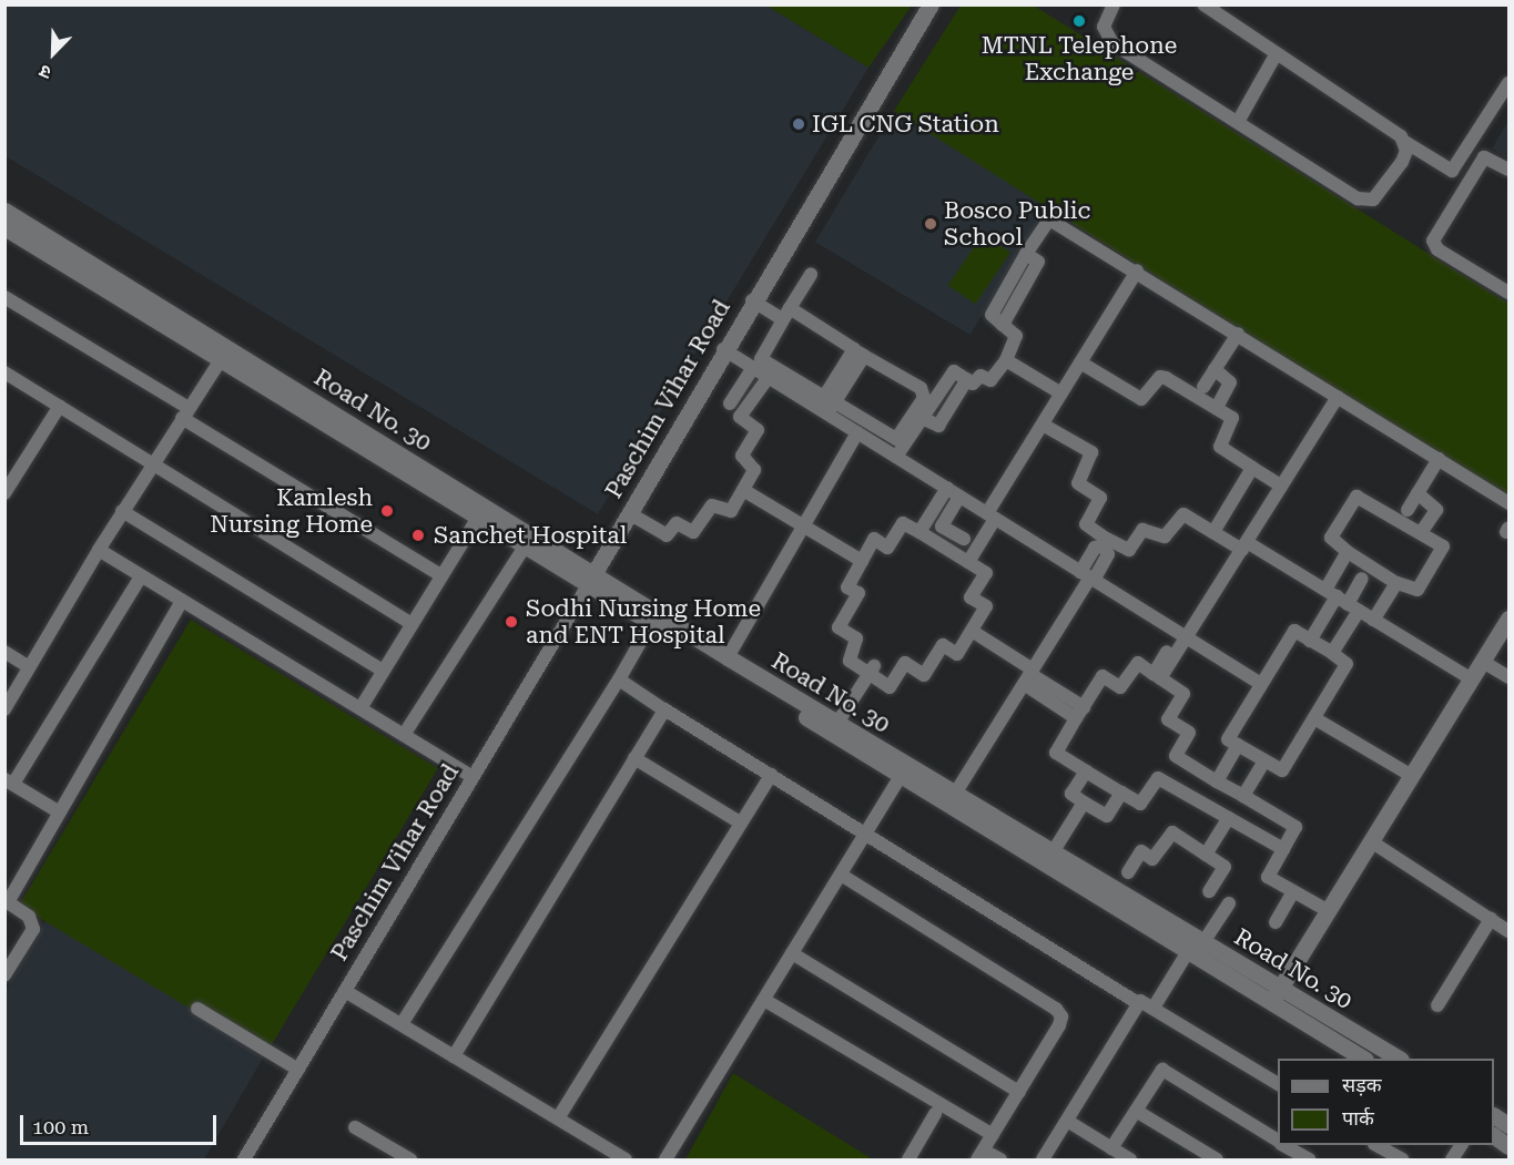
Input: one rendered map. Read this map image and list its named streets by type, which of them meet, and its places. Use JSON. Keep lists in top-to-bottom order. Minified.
{"streets":{"street":["Paschim Vihar Road","Road No. 30"]},"crossings":[["Paschim Vihar Road","Road No. 30"]],"places":["MTNL Telephone Exchange","IGL CNG Station","Bosco Public School","Kamlesh Nursing Home","Sanchet Hospital","Sodhi Nursing Home and ENT Hospital"],"legend":["सड़क","पार्क"],"scale_bar":"100 m","north":"bottom left"}
